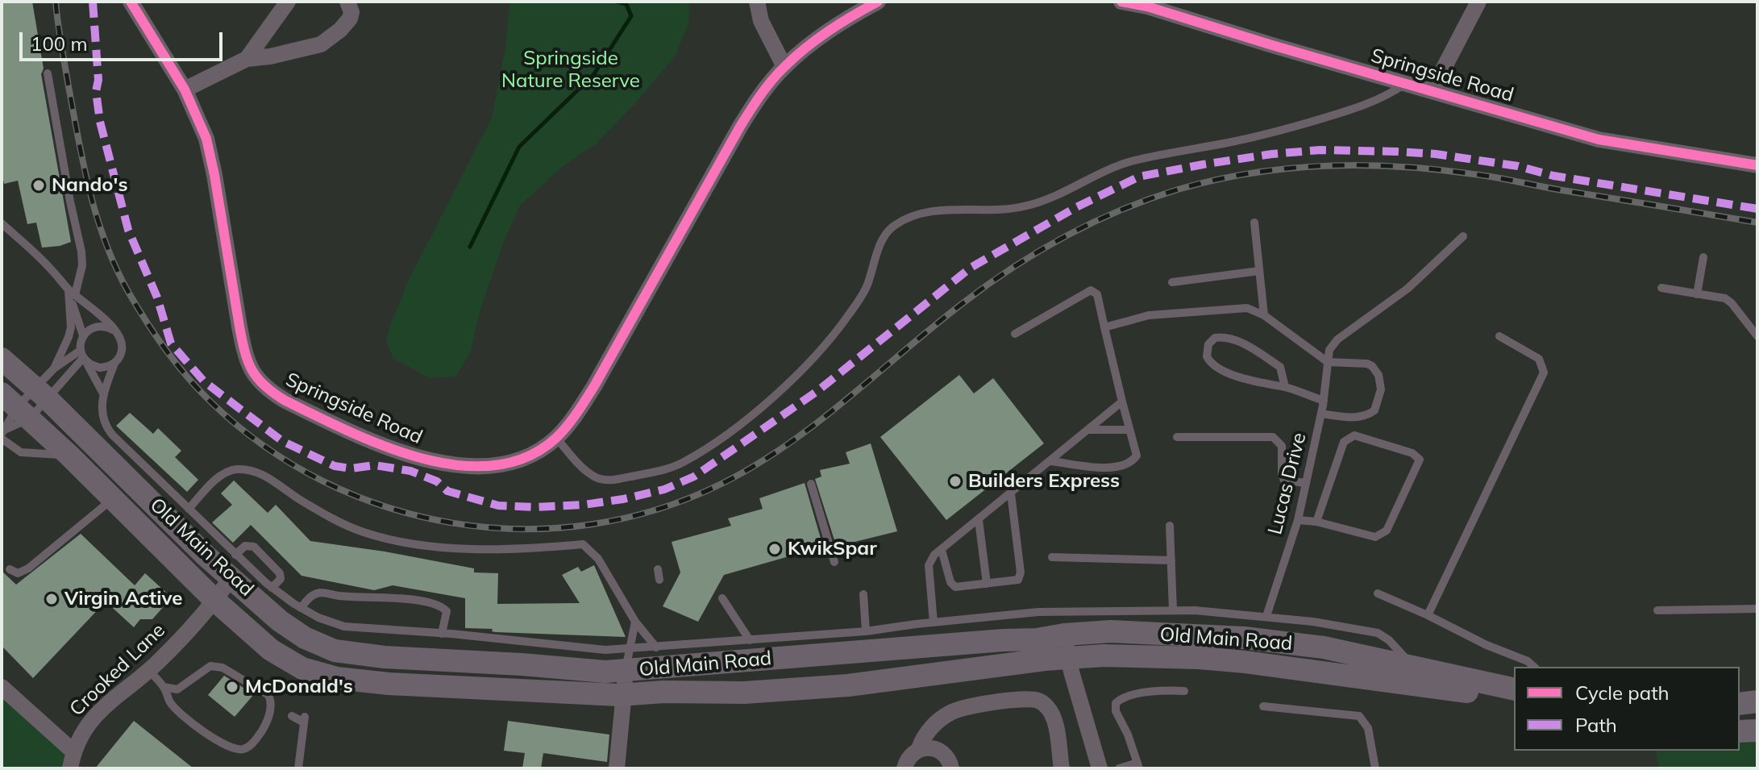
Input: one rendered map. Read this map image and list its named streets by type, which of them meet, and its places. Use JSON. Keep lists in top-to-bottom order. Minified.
{"streets":{"main road":["Old Main Road"],"street":["Springside Road","Crooked Lane"],"lane":["Lucas Drive"]},"crossings":[["Old Main Road","Crooked Lane"]],"parks":["Springside Nature Reserve"],"places":["Nando's","Builders Express","KwikSpar","Virgin Active","McDonald's"],"legend":["Cycle path","Path"],"scale_bar":"100 m"}
